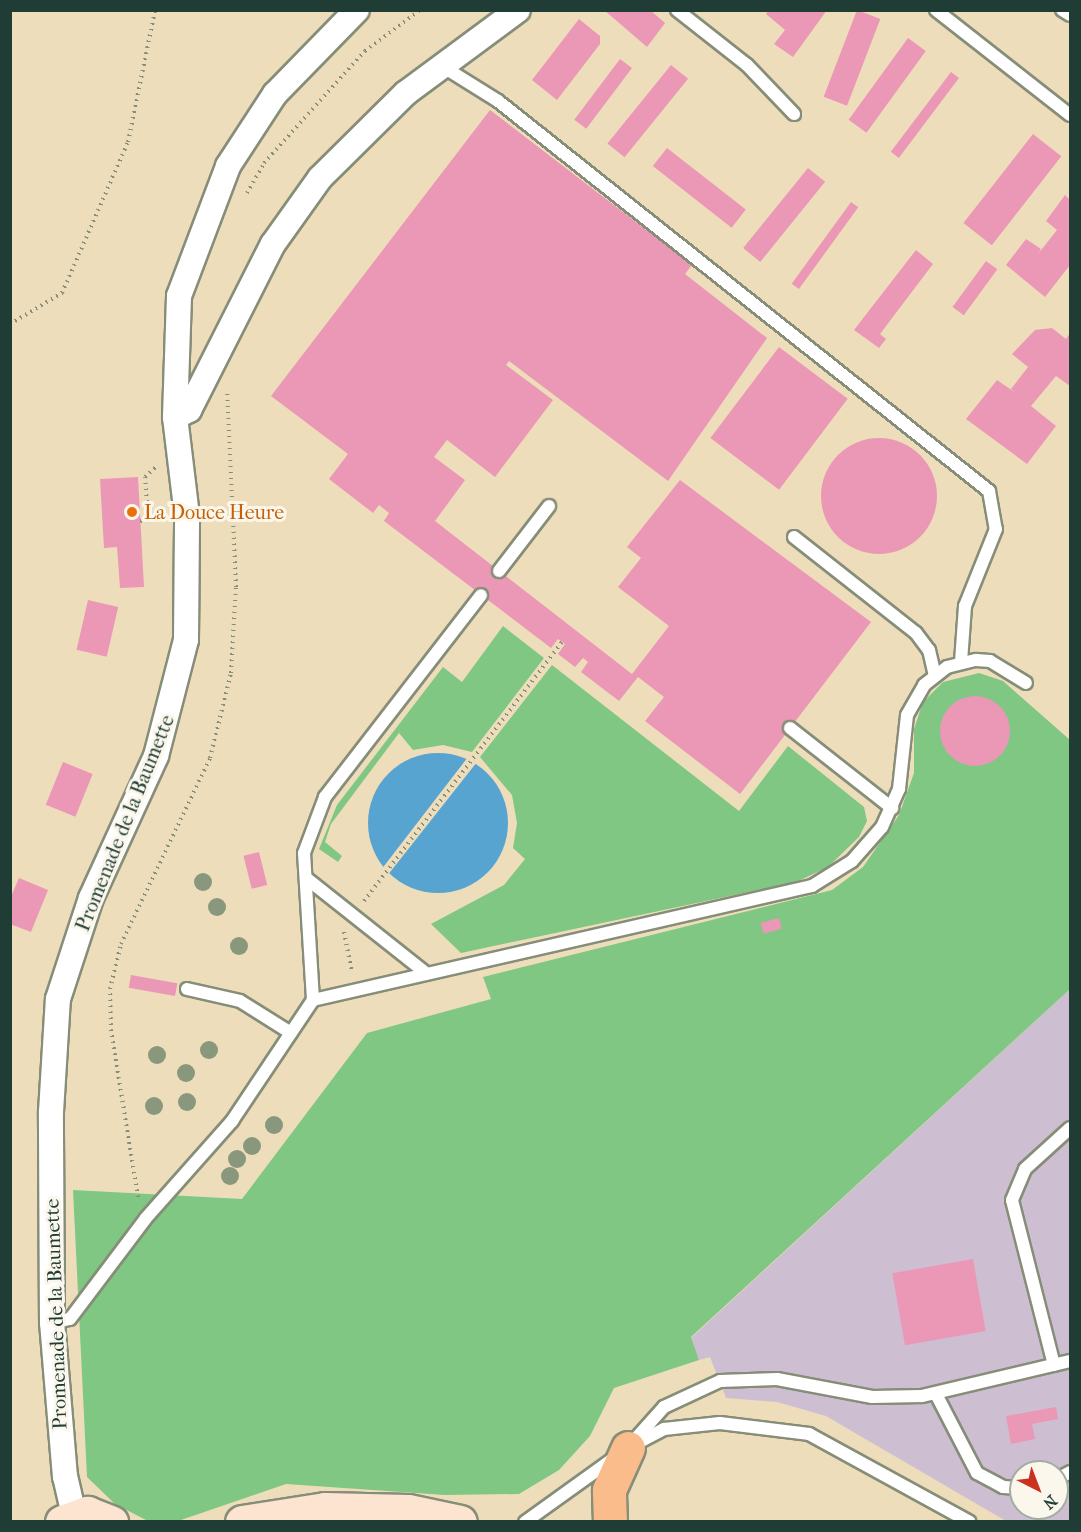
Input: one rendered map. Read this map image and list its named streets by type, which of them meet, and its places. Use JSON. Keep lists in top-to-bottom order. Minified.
{"streets":{"street":["Promenade de la Baumette"]},"places":["La Douce Heure"],"north":"bottom right"}
